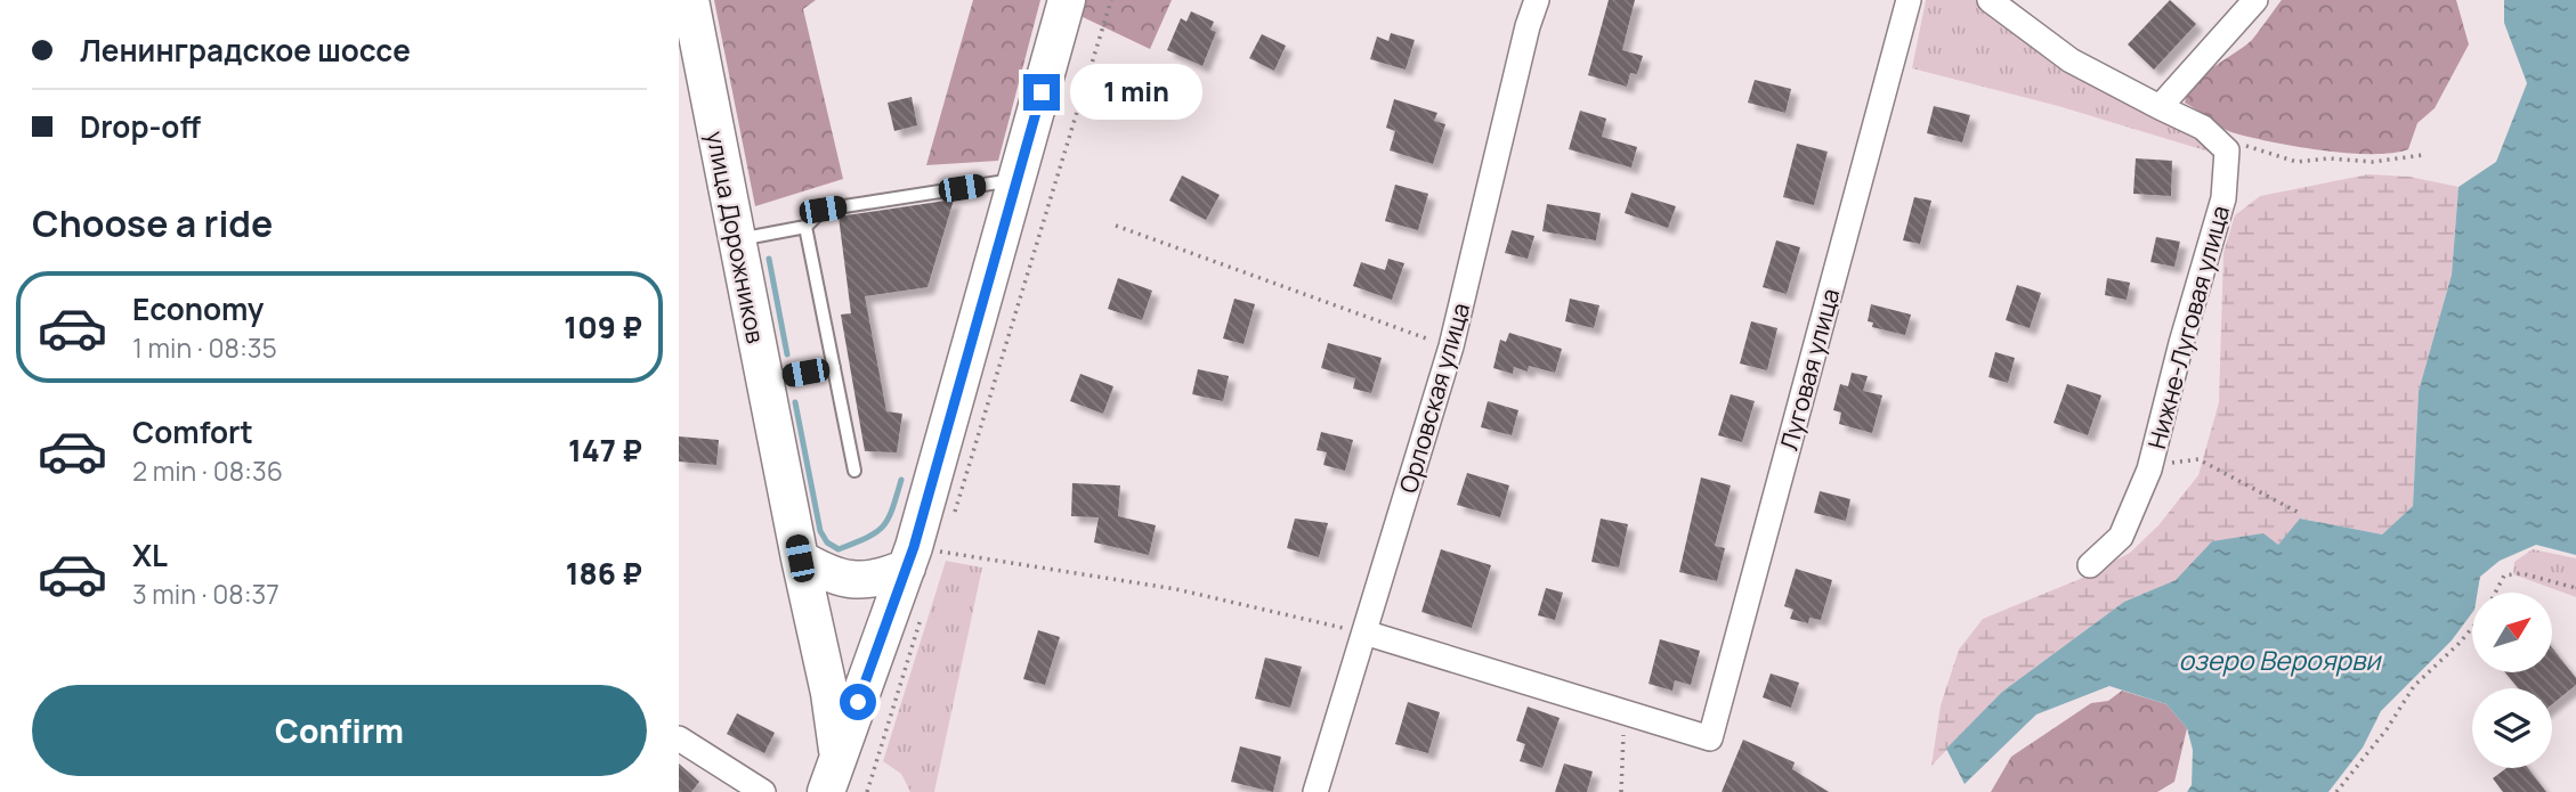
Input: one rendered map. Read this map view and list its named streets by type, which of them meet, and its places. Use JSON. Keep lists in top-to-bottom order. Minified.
{"streets":{"main road":["улица Дорожников"],"street":["Нижне-Луговая улица","Луговая улица","Орловская улица"]},"water":["озеро Вероярви"],"north":"top right","page":{"banner":["Ленинградское шоссе","Drop-off"],"bubble":"1 min","heading":"Choose a ride","list":[{"name":"Economy","note":"1 min · 08:35","value":"109 ₽"},{"name":"Comfort","note":"2 min · 08:36","value":"147 ₽"},{"name":"XL","note":"3 min · 08:37","value":"186 ₽"}],"buttons":"Confirm"}}
